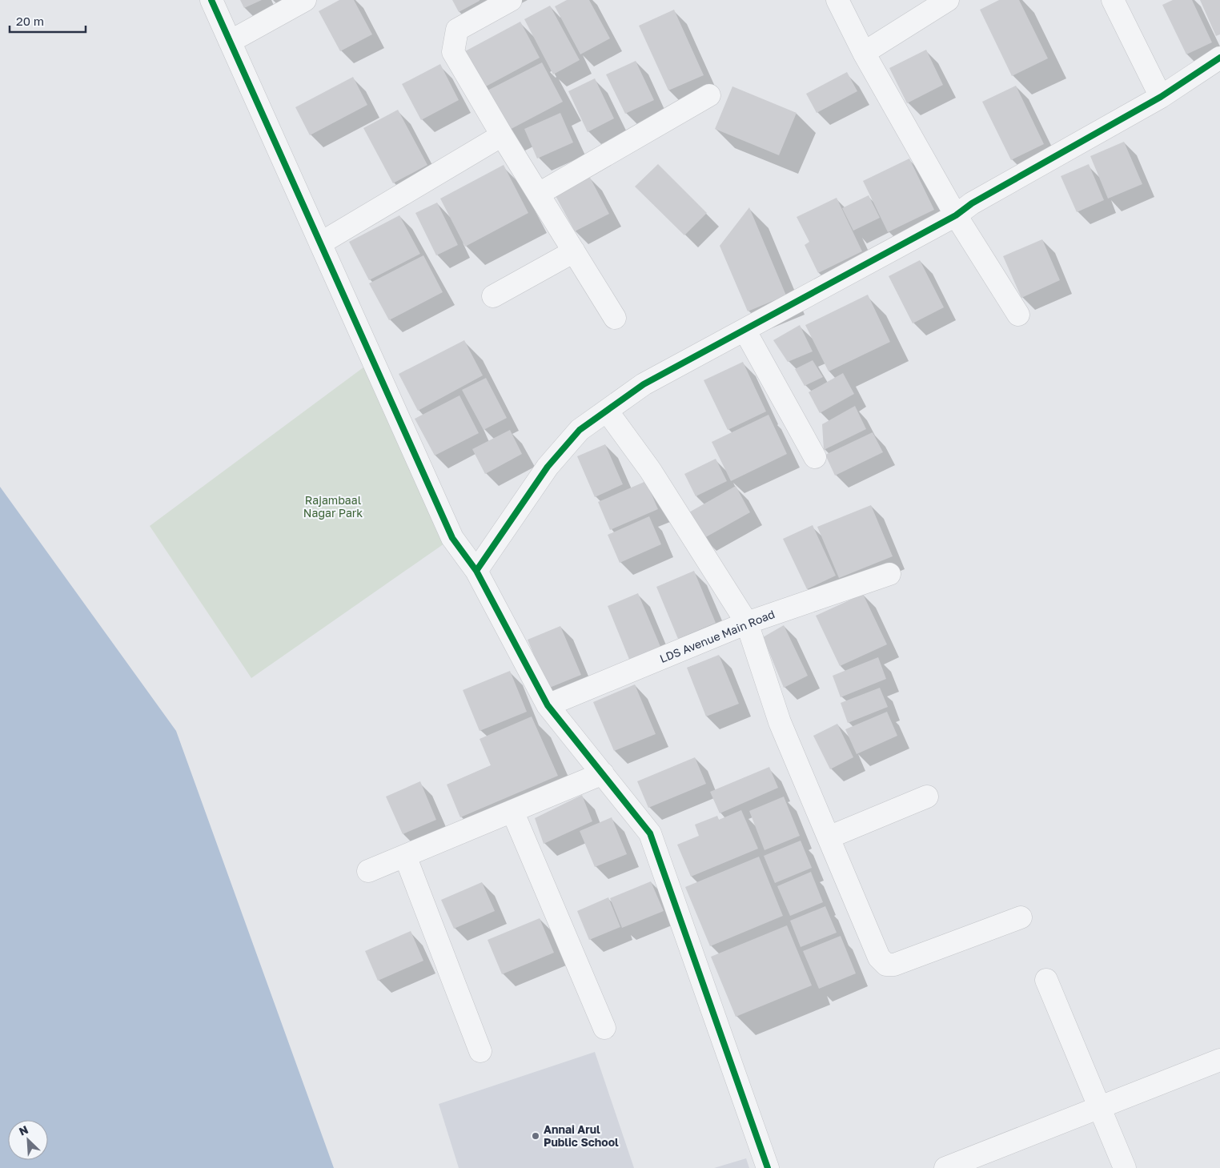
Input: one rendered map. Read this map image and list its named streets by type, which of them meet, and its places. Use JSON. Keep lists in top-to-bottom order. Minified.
{"streets":{"street":["LDS Avenue Main Road"]},"parks":["Rajambaal Nagar Park"],"places":["Annai Arul Public School"],"scale_bar":"20 m","north":"top left"}
